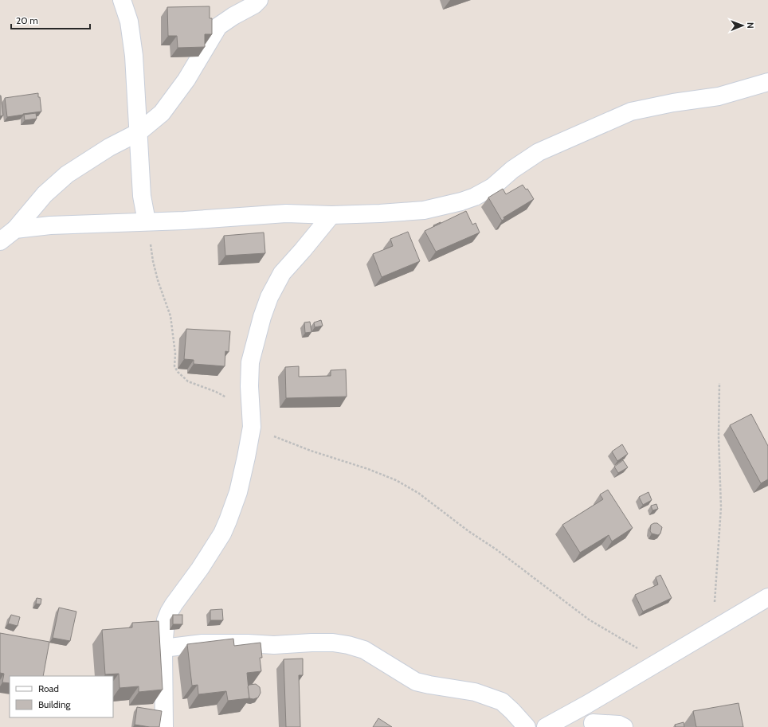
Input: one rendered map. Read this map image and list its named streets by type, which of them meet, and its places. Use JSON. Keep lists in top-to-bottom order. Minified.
{"legend":["Road","Building"],"scale_bar":"20 m","north":"right"}
